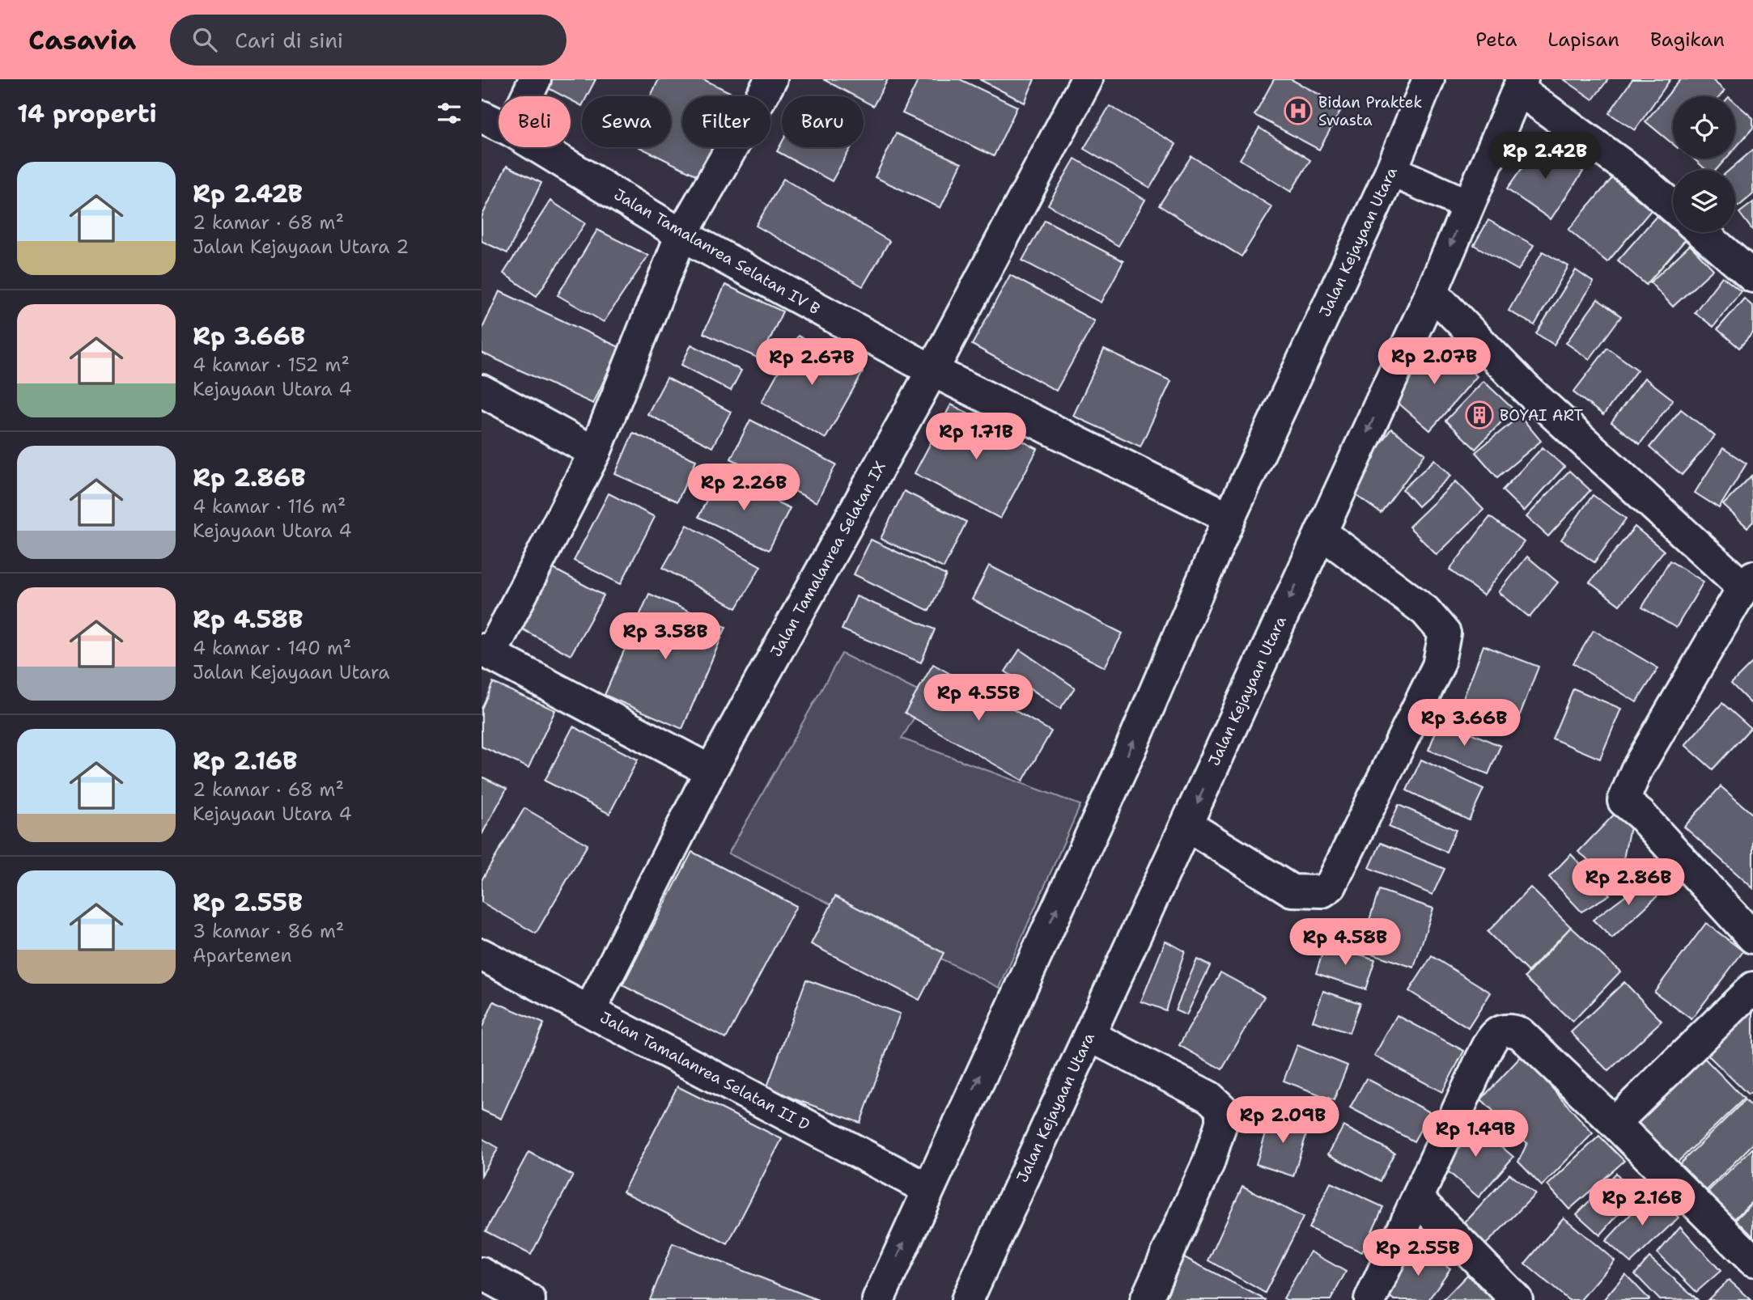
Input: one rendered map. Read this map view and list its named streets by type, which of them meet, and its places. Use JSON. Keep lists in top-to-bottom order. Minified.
{"streets":{"street":["Jalan Kejayaan Utara","Jalan Tamalanrea Selatan IV B","Jalan Tamalanrea Selatan IX","Jalan Tamalanrea Selatan II D"]},"crossings":[["Jalan Kejayaan Utara","Jalan Tamalanrea Selatan IV B"],["Jalan Kejayaan Utara","Jalan Tamalanrea Selatan II D"],["Jalan Tamalanrea Selatan IV B","Jalan Tamalanrea Selatan IX"],["Jalan Tamalanrea Selatan IX","Jalan Tamalanrea Selatan II D"]],"places":{"hospital":["Bidan Praktek Swasta"],"building":["BOYAI ART"]},"page":{"header":"Casavia","search":"Cari di sini","nav":["Peta","Lapisan","Bagikan"],"heading":"14 properti","chip":["Beli","Sewa","Filter","Baru"],"price":["Rp 2.42B","Rp 2.07B","Rp 2.67B","Rp 1.71B","Rp 2.26B","Rp 3.58B","Rp 4.55B","Rp 3.66B","Rp 2.86B","Rp 4.58B","Rp 2.09B","Rp 1.49B","Rp 2.16B","Rp 2.55B"],"list":[{"name":"Rp 2.42B","note":"2 kamar · 68 m² · Jalan Kejayaan Utara 2"},{"name":"Rp 3.66B","note":"4 kamar · 152 m² · Kejayaan Utara 4"},{"name":"Rp 2.86B","note":"4 kamar · 116 m² · Kejayaan Utara 4"},{"name":"Rp 4.58B","note":"4 kamar · 140 m² · Jalan Kejayaan Utara"},{"name":"Rp 2.16B","note":"2 kamar · 68 m² · Kejayaan Utara 4"},{"name":"Rp 2.55B","note":"3 kamar · 86 m² · Apartemen"}]}}
